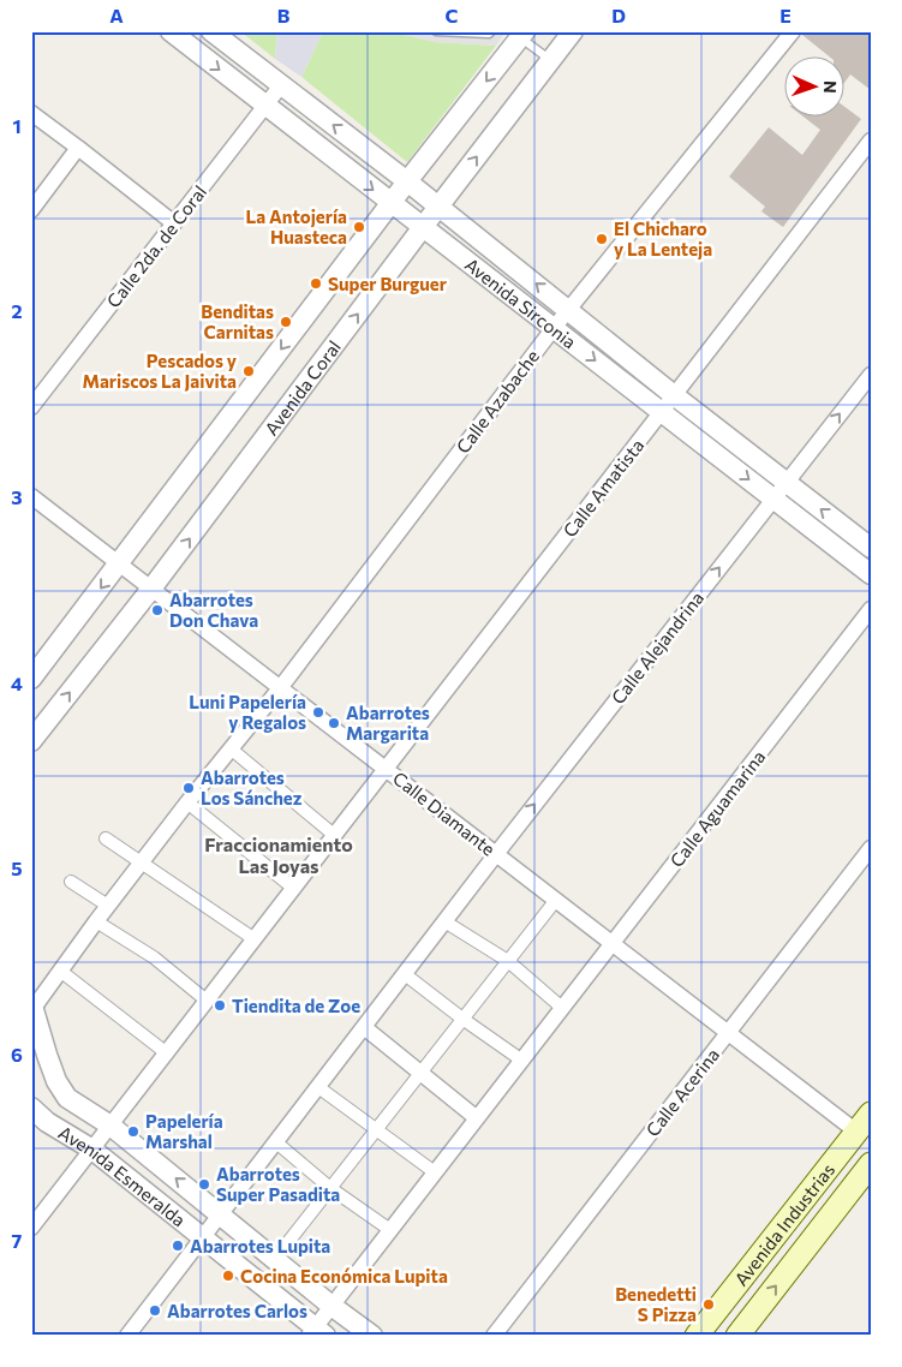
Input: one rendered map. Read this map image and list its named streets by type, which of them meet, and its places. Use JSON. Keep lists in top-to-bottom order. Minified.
{"streets":{"main road":["Avenida Industrias"],"street":["Calle 2da. de Coral","Avenida Sirconia","Avenida Coral","Calle Azabache","Calle Amatista","Calle Alejandrina","Calle Aguamarina","Calle Diamante","Calle Acerina","Avenida Esmeralda"]},"crossings":[["Calle 2da. de Coral","Avenida Sirconia"],["Avenida Sirconia","Avenida Coral"],["Avenida Sirconia","Calle Azabache"],["Avenida Sirconia","Calle Amatista"],["Avenida Sirconia","Calle Alejandrina"],["Avenida Coral","Calle Diamante"],["Calle Azabache","Calle Diamante"],["Calle Azabache","Avenida Esmeralda"],["Calle Amatista","Calle Diamante"],["Calle Amatista","Avenida Esmeralda"],["Calle Alejandrina","Calle Diamante"],["Calle Alejandrina","Avenida Esmeralda"],["Calle Aguamarina","Calle Diamante"],["Calle Aguamarina","Avenida Esmeralda"],["Calle Diamante","Calle Acerina"],["Calle Diamante","Avenida Industrias"]],"one_way":["Calle Alejandrina"],"districts":["Fraccionamiento Las Joyas"],"places":["La Antojería Huasteca","El Chicharo y La Lenteja","Super Burguer","Benditas Carnitas","Pescados y Mariscos La Jaivita","Abarrotes Don Chava","Luni Papelería y Regalos","Abarrotes Margarita","Abarrotes Los Sánchez","Tiendita de Zoe","Papelería Marshal","Abarrotes Super Pasadita","Abarrotes Lupita","Cocina Económica Lupita","Benedetti S Pizza","Abarrotes Carlos"],"north":"right","grid":{"columns":["A","B","C","D","E"],"rows":["1","2","3","4","5","6","7"]}}
